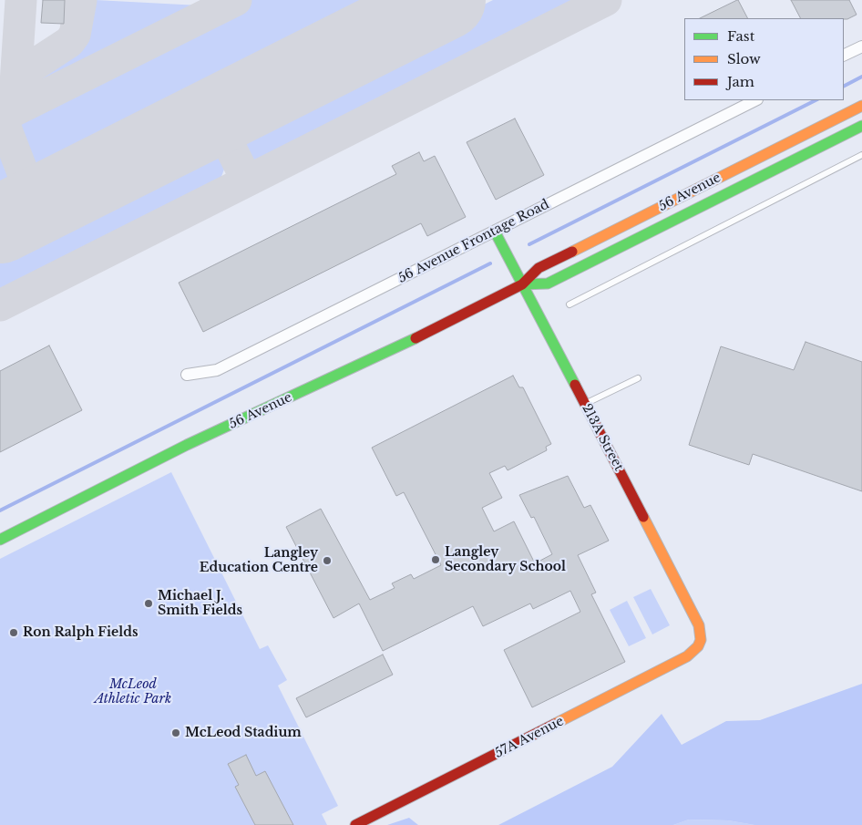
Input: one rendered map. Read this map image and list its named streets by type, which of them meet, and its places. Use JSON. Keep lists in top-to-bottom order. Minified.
{"streets":{"main road":["56 Avenue","213A Street","57A Avenue"],"street":["56 Avenue Frontage Road"]},"crossings":[["56 Avenue","213A Street"],["56 Avenue Frontage Road","213A Street"],["213A Street","57A Avenue"]],"parks":["McLeod Athletic Park"],"places":["Langley Secondary School","Langley Education Centre","Michael J. Smith Fields","Ron Ralph Fields","McLeod Stadium"],"legend":["Fast","Slow","Jam"]}
